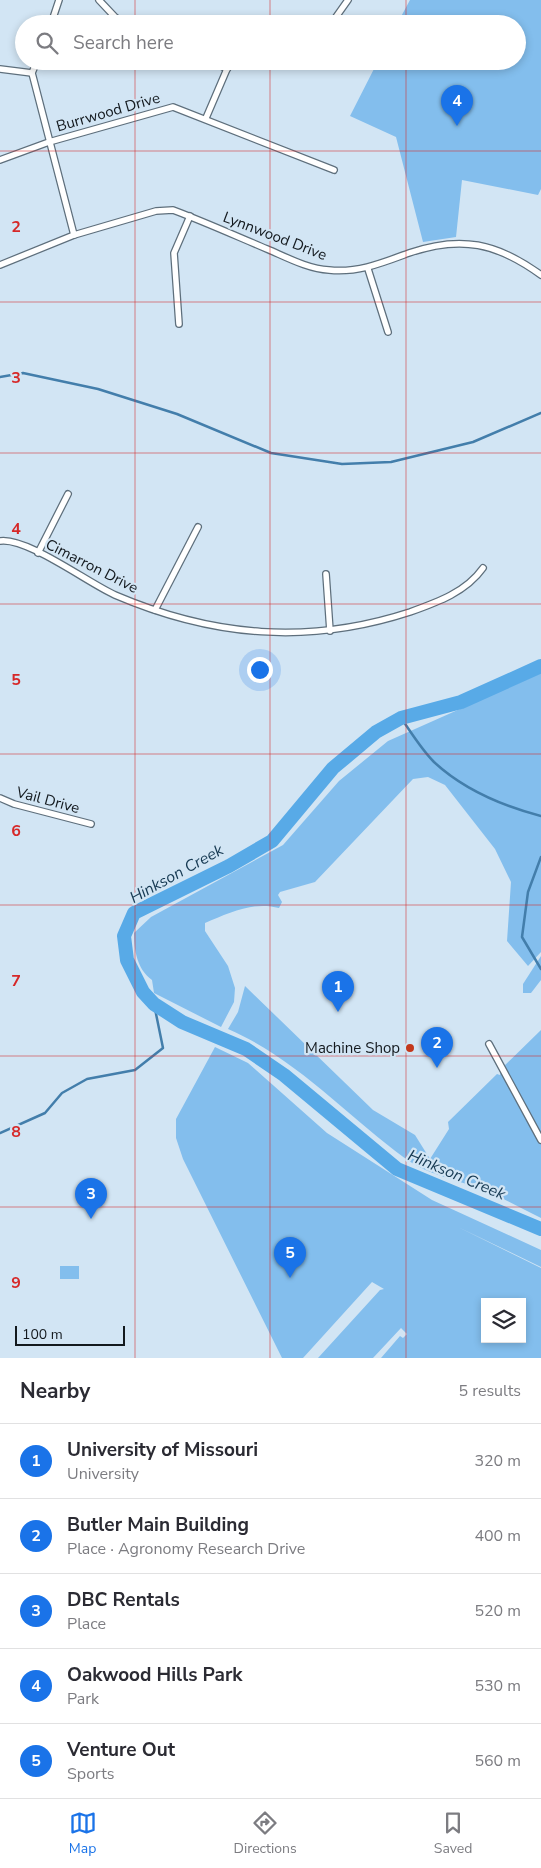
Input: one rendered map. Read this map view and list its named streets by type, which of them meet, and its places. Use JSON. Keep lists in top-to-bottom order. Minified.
{"streets":{"street":["Burrwood Drive","Lynnwood Drive","Cimarron Drive","Vail Drive"]},"water":["Hinkson Creek"],"places":["Machine Shop"],"scale_bar":"100 m","page":{"search":"Search here","pins":["4","1","2","3","5"],"scale":"100 m","heading":["Nearby","5 results"],"list":[{"mark":"1","name":"University of Missouri","note":"University","value":"320 m"},{"mark":"2","name":"Butler Main Building","note":"Place · Agronomy Research Drive","value":"400 m"},{"mark":"3","name":"DBC Rentals","note":"Place","value":"520 m"},{"mark":"4","name":"Oakwood Hills Park","note":"Park","value":"530 m"},{"mark":"5","name":"Venture Out","note":"Sports","value":"560 m"}],"nav":["Map","Directions","Saved"]},"grid":{"rows":["2","3","4","5","6","7","8","9"]}}
